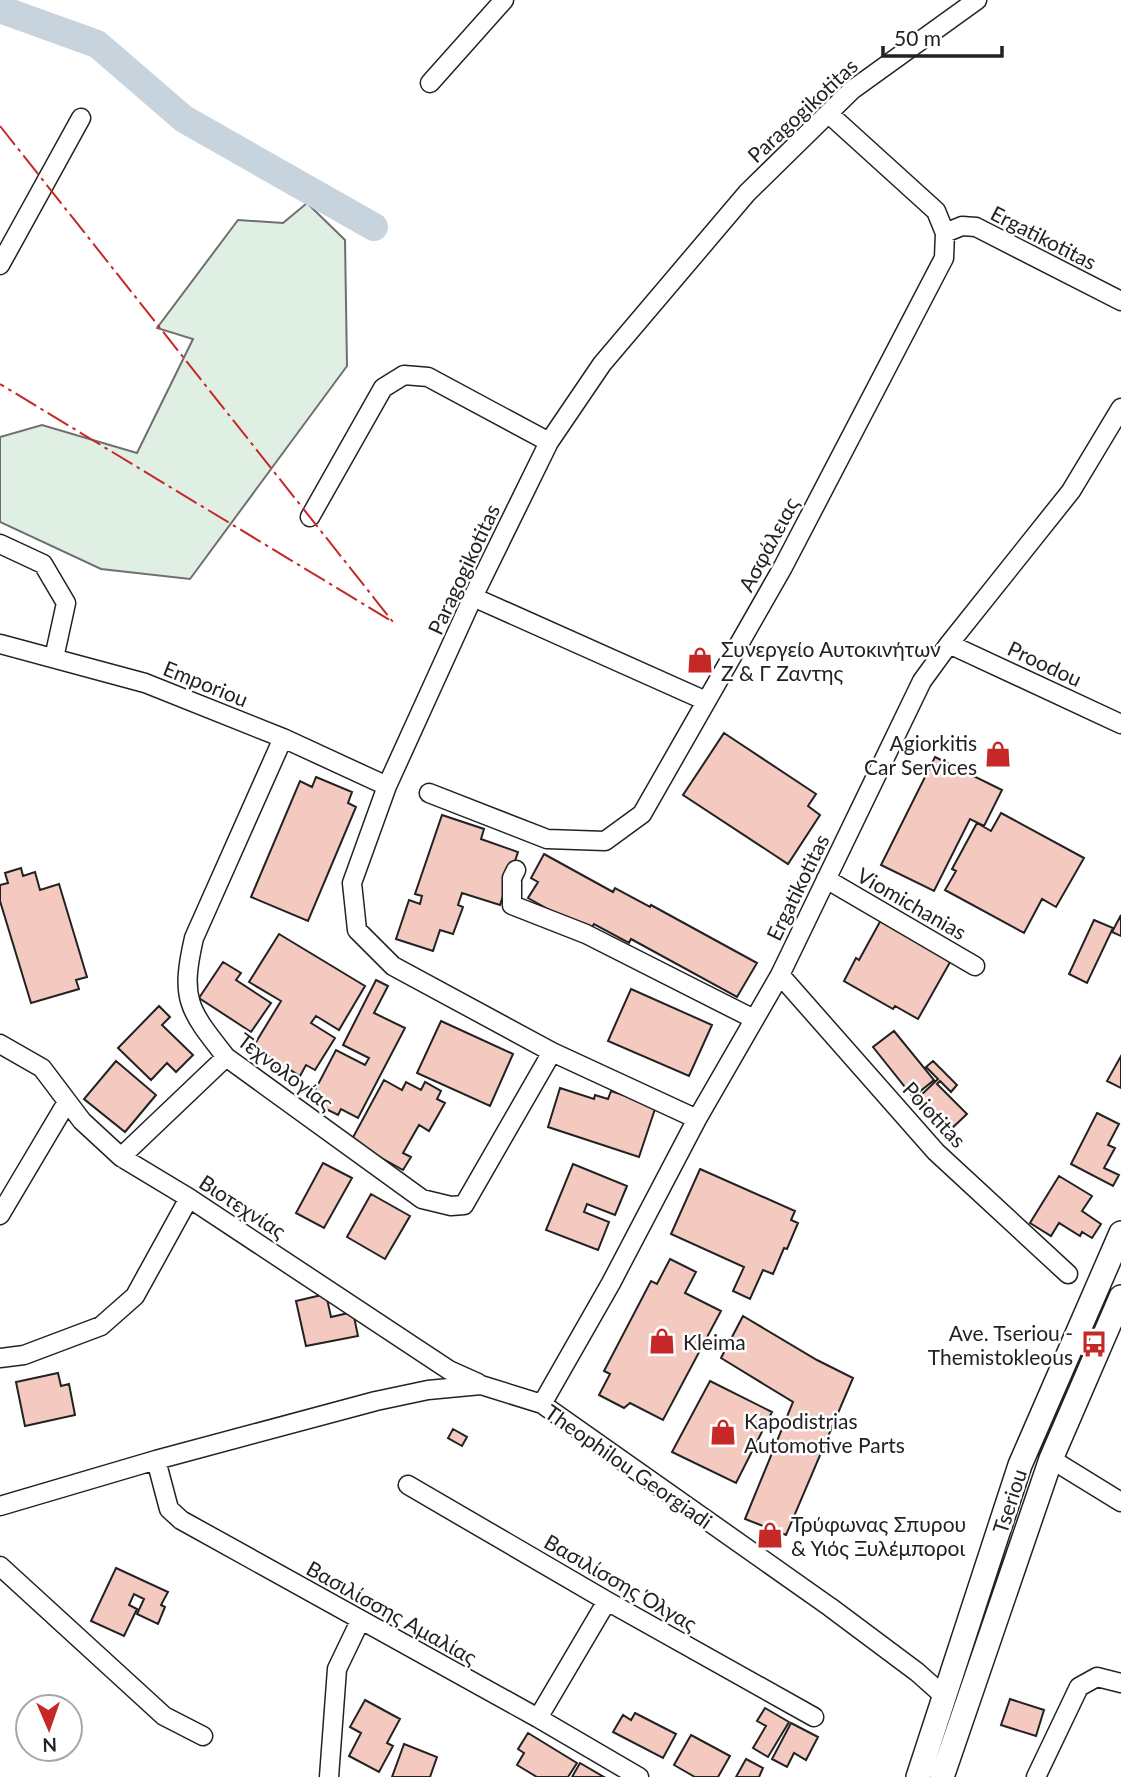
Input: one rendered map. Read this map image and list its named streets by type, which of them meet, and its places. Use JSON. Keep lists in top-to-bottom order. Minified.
{"streets":{"main road":["Theophilou Georgiadi","Tseriou"],"street":["Paragogikotitas","Ergatikotitas","Ασφάλειας","Proodou","Emporiou","Viomichanias","Τεχνολογίας","Poiotitas","Βιοτεχνίας","Βασιλίσσης Όλγας","Βασιλίσσης Αμαλίας"]},"crossings":[["Paragogikotitas","Ergatikotitas"],["Paragogikotitas","Emporiou"],["Paragogikotitas","Τεχνολογίας"],["Ergatikotitas","Ασφάλειας"],["Ergatikotitas","Proodou"],["Ergatikotitas","Viomichanias"],["Ergatikotitas","Poiotitas"],["Ergatikotitas","Theophilou Georgiadi"],["Emporiou","Τεχνολογίας"],["Βιοτεχνίας","Theophilou Georgiadi"],["Theophilou Georgiadi","Tseriou"],["Theophilou Georgiadi","Βασιλίσσης Αμαλίας"]],"places":{"shop":["Συνεργείο Αυτοκινήτων Ζ & Γ Ζαντης","Agiorkitis Car Services","Kleima","Kapodistrias Automotive Parts","Τρύφωνας Σπυρου & Υιός Ξυλέμποροι"],"bus stop":["Ave. Tseriou - Themistokleous"]},"scale_bar":"50 m","north":"bottom"}
